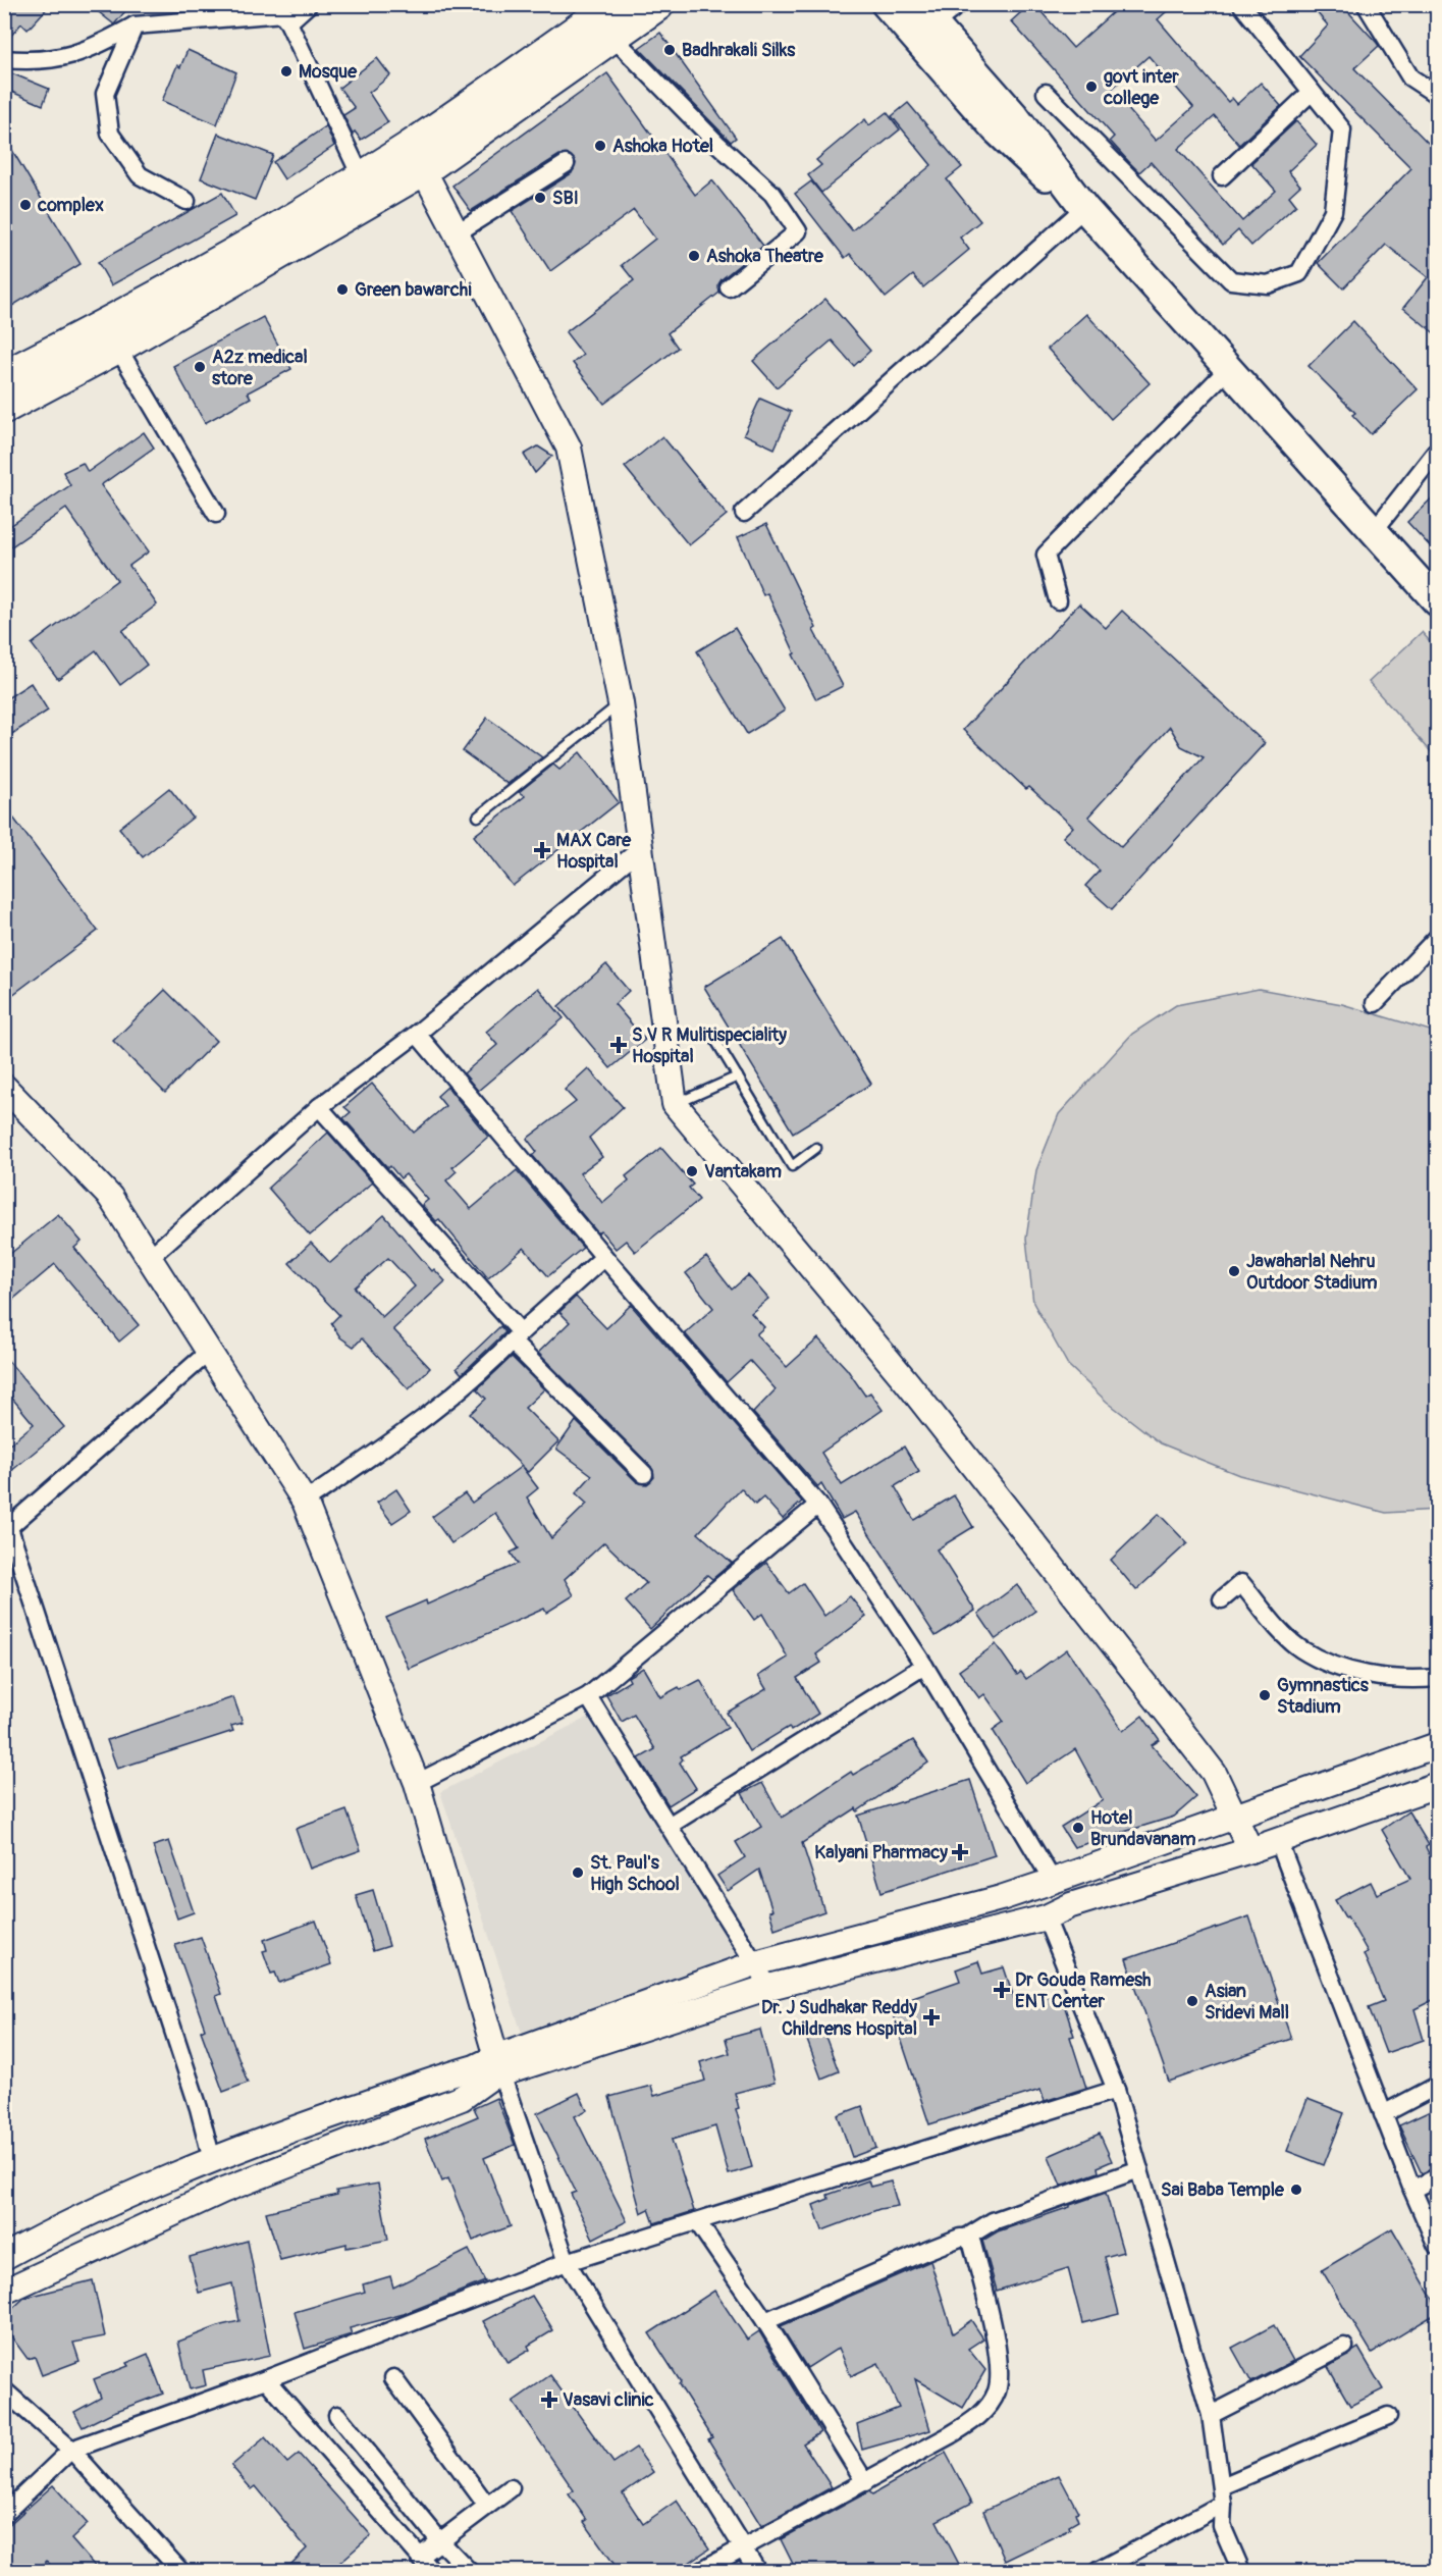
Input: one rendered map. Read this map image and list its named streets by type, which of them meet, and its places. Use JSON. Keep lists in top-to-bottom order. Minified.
{"places":{"other":["Badhrakali Silks","Mosque","govt inter college","Ashoka Hotel","SBI","complex","Ashoka Theatre","Green bawarchi","A2z medical store","Vantakam","Jawaharlal Nehru Outdoor Stadium","Gymnastics Stadium","Hotel Brundavanam","St. Paul's High School","Asian Sridevi Mall","Sai Baba Temple"],"health":["MAX Care Hospital","S V R Mulitispeciality Hospital","Kalyani Pharmacy","Dr Gouda Ramesh ENT Center","Dr. J Sudhakar Reddy Childrens Hospital","Vasavi clinic"]}}
